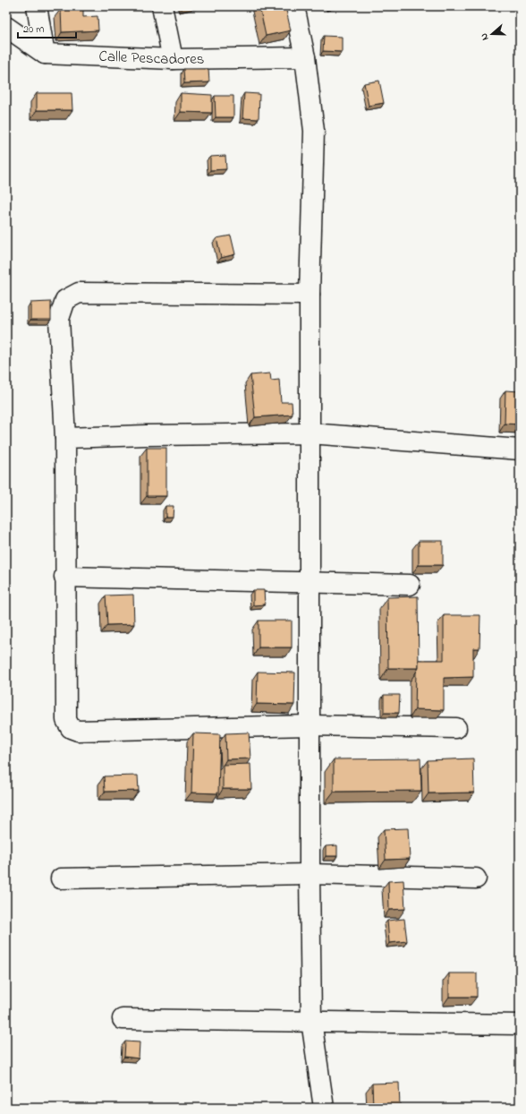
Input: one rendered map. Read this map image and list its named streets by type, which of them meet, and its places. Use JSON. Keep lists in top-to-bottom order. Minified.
{"streets":{"street":["Calle Pescadores"]},"scale_bar":"20 m","north":"left"}
